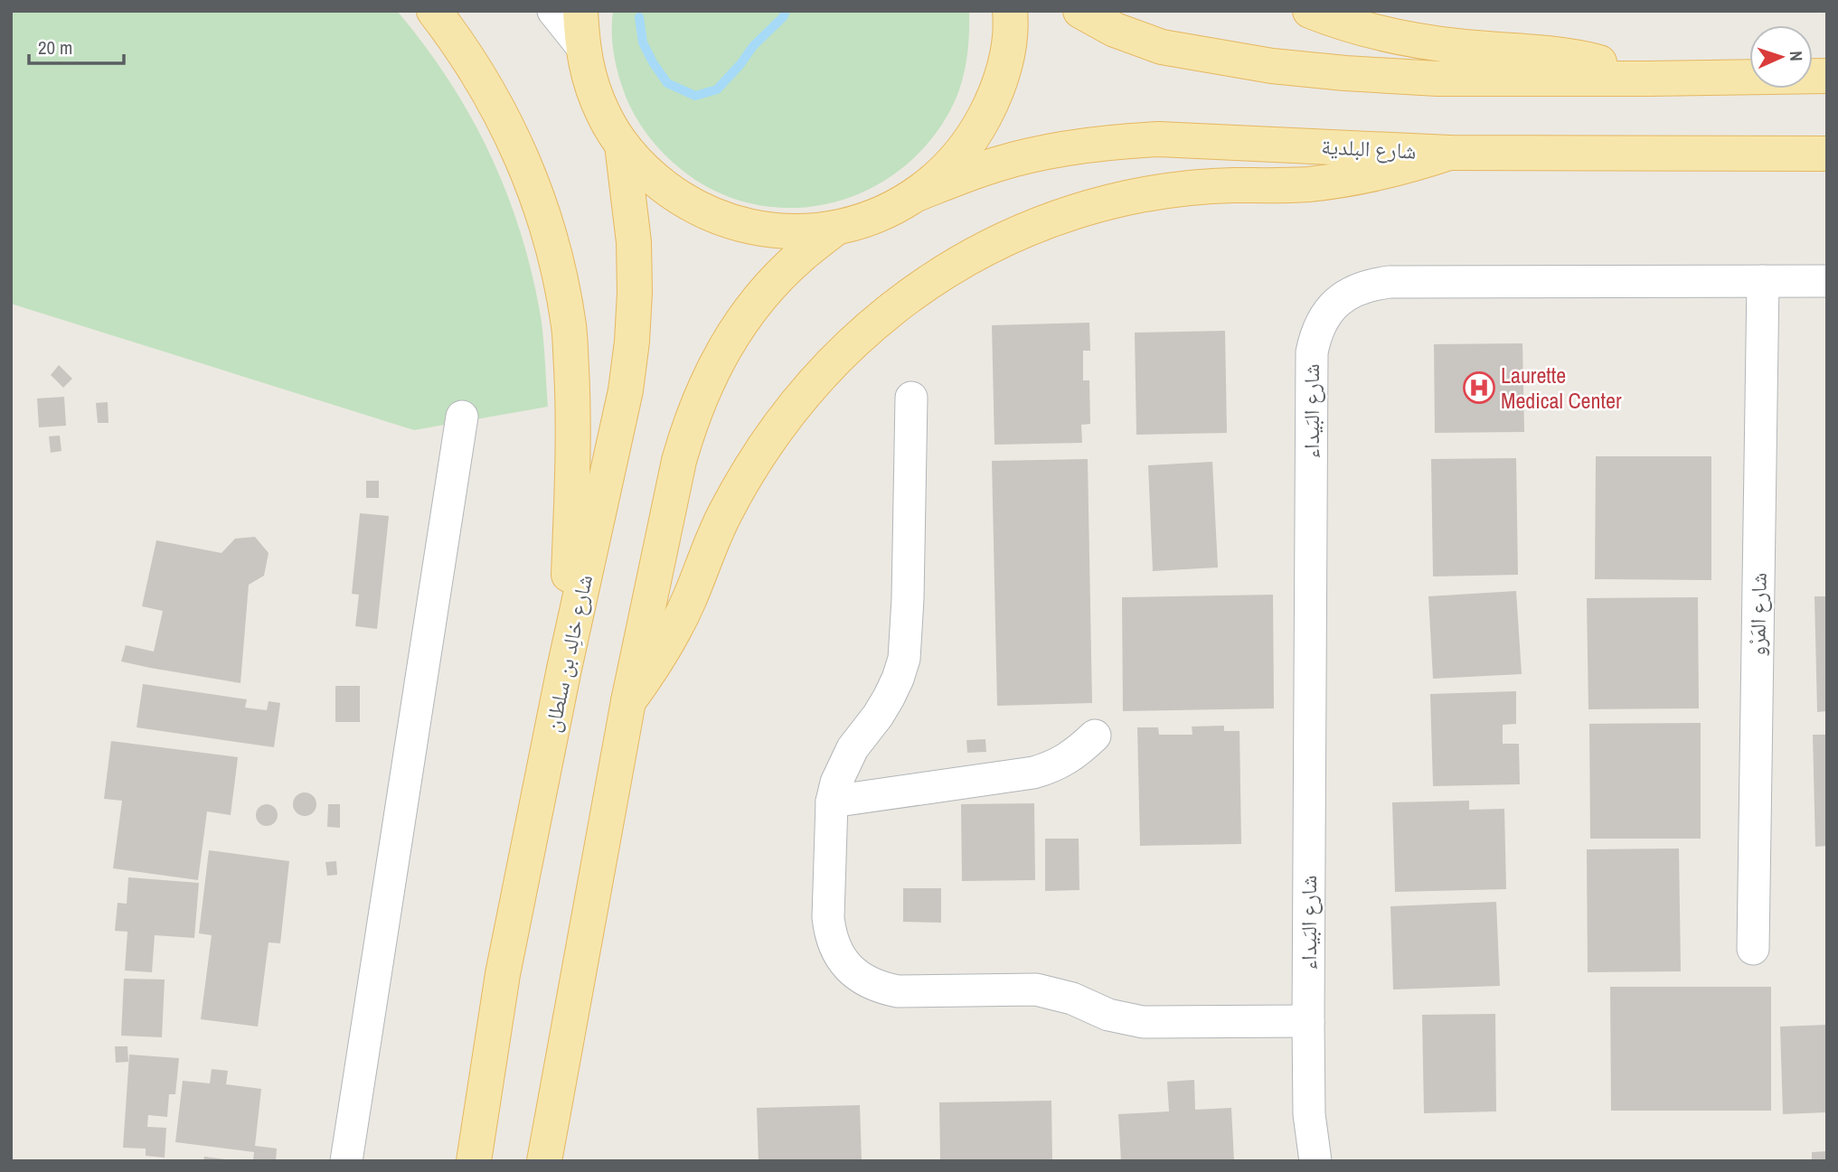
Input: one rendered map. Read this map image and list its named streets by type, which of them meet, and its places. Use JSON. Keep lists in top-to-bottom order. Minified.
{"streets":{"main road":["شارع البلدية","شارع خالِد بن سلطان"],"street":["شارع البَيداء","شارع المَرْو"]},"crossings":[["شارع البَيداء","شارع المَرْو"]],"places":{"hospital":["Laurette Medical Center"]},"scale_bar":"20 m","north":"right"}
